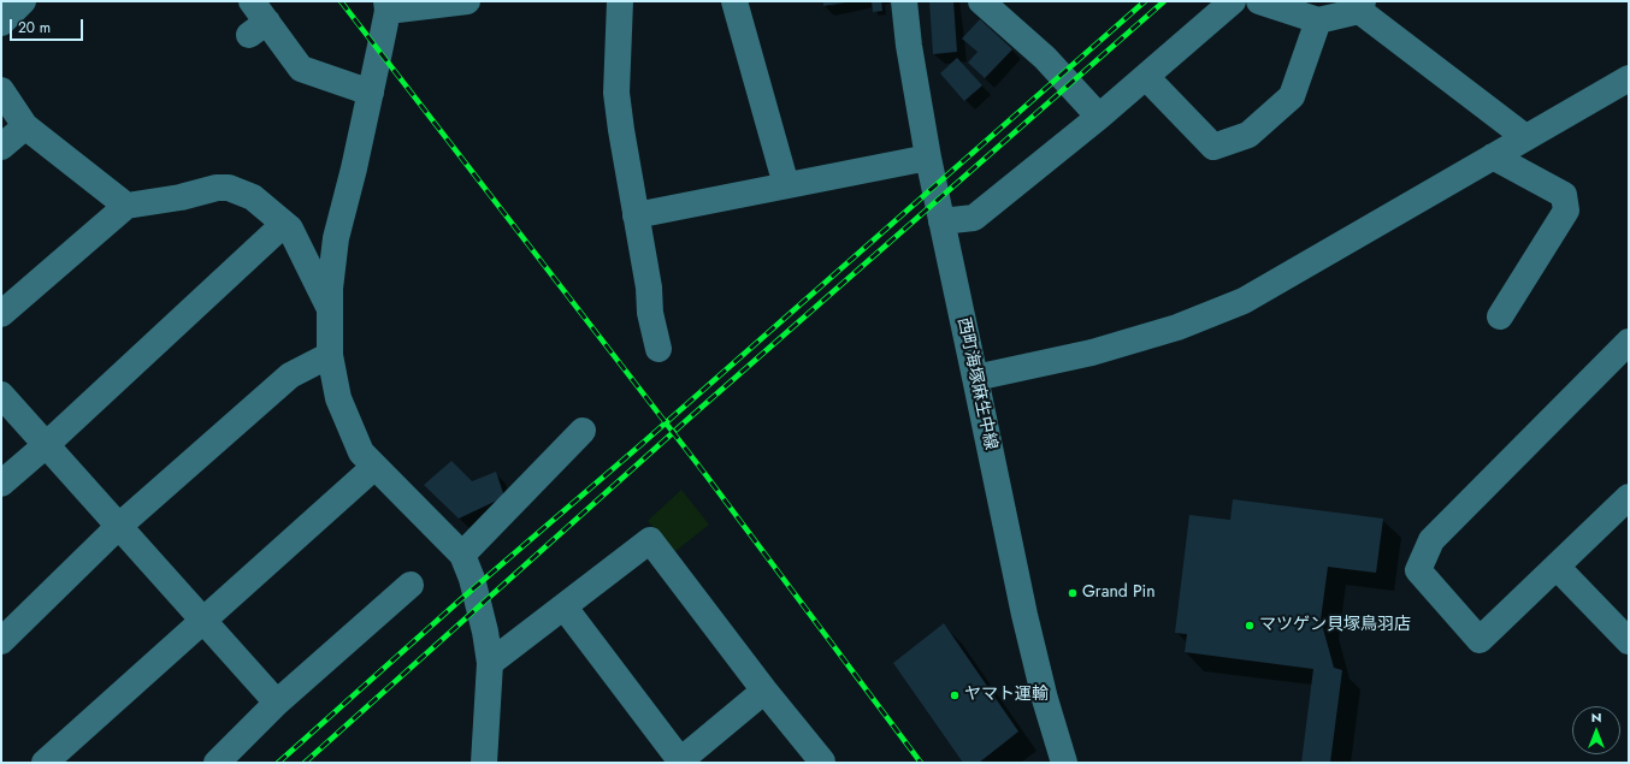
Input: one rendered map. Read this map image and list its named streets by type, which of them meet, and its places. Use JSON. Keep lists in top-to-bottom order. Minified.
{"streets":{"street":["西町海塚麻生中線"]},"places":["Grand Pin","マツゲン貝塚鳥羽店","ヤマト運輸"],"scale_bar":"20 m","north":"top"}
